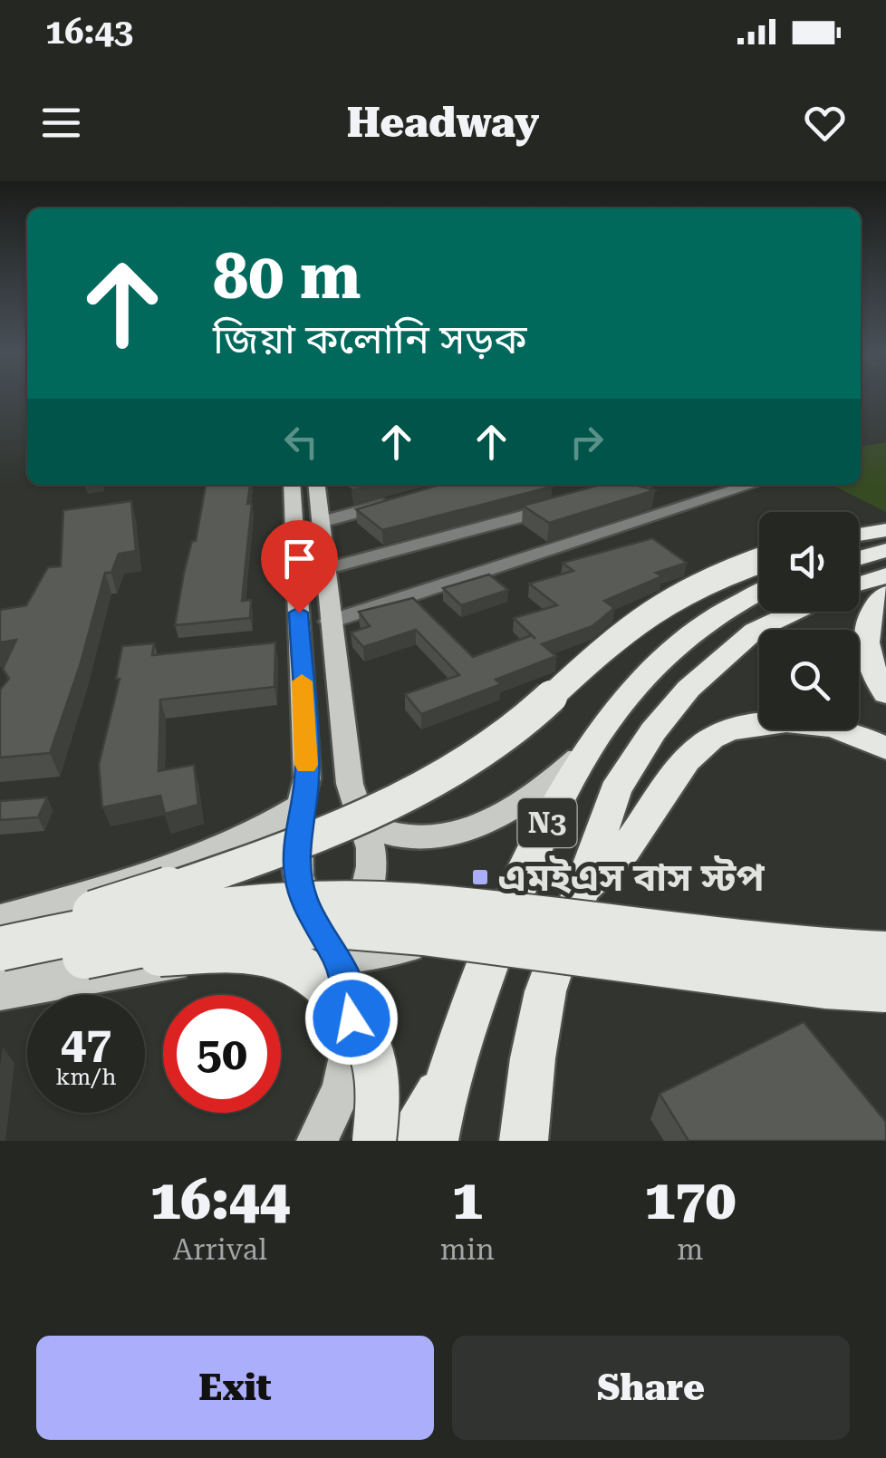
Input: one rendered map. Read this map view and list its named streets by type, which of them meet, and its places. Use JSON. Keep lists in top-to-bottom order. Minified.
{"streets":{"highway":["N3"]},"places":{"transit":["এমইএস বাস স্টপ"]},"page":{"status":"16:43","header":"Headway","turn":["80 m","জিয়া কলোনি সড়ক"],"speed":"47 km/h","limit":"50","eta":["16:44","Arrival","1","min","170","m"],"buttons":["Exit","Share"]}}
